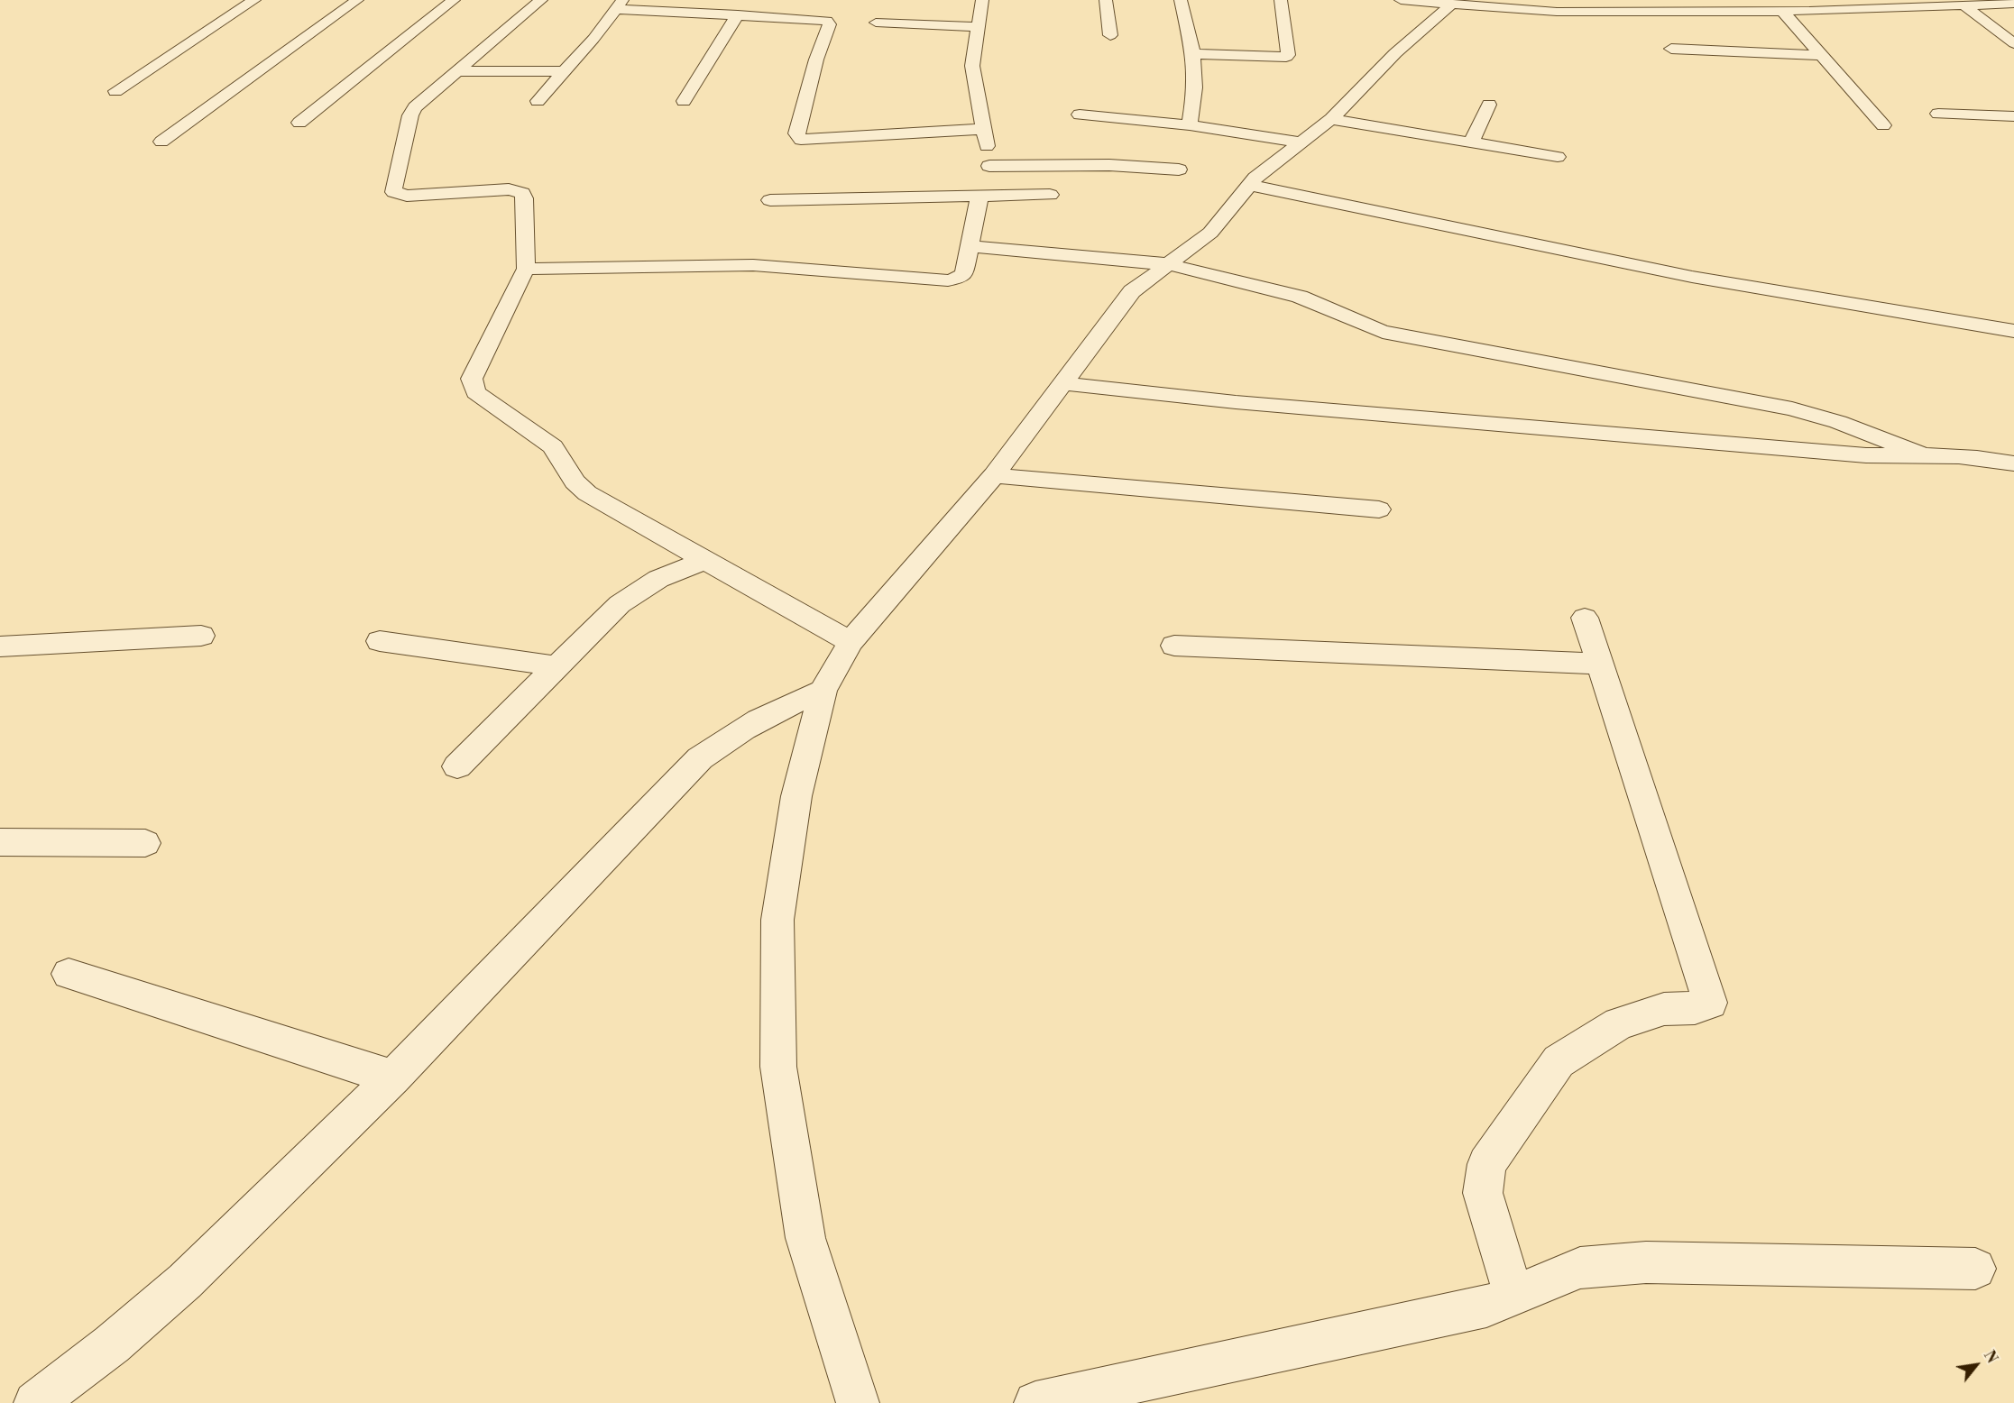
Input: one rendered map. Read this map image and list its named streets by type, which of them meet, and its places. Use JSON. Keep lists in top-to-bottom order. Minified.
{"north":"top right"}
